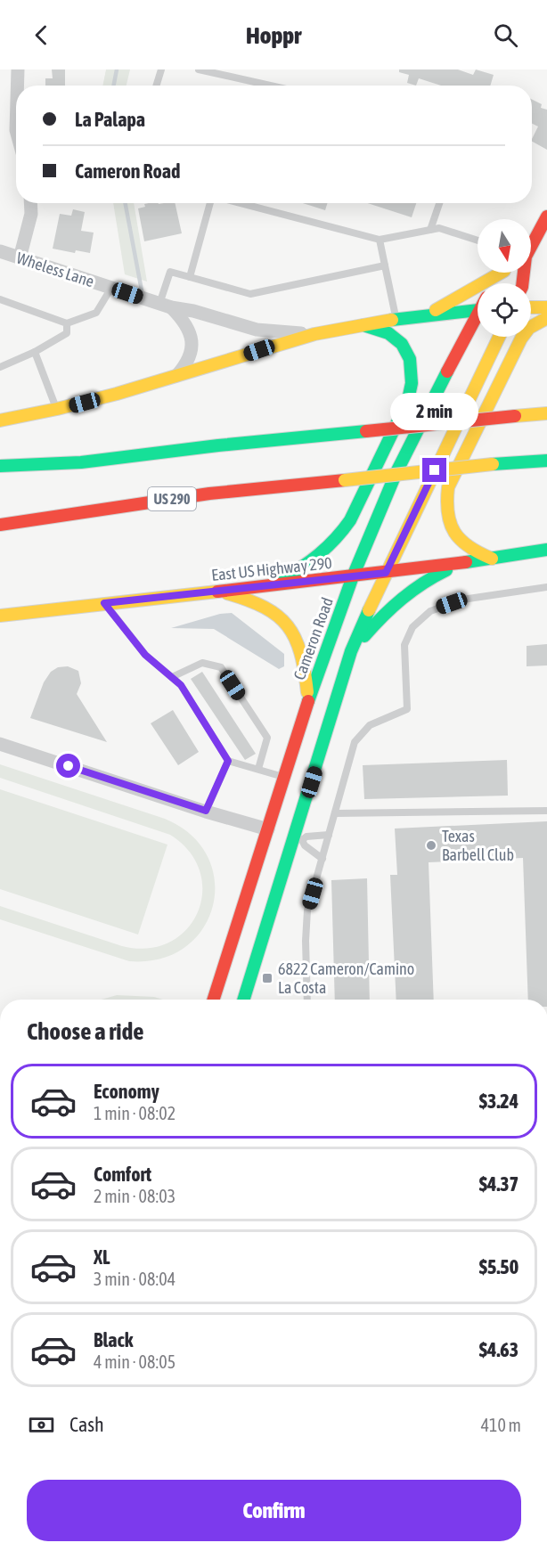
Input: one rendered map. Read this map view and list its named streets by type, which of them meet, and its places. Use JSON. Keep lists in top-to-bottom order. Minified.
{"streets":{"main road":["US 290","East US Highway 290","Cameron Road"],"street":["Wheless Lane"]},"crossings":[["East US Highway 290","Cameron Road"]],"places":{"other":["Texas Barbell Club"],"transit":["6822 Cameron/Camino La Costa"]},"north":"bottom","page":{"header":"Hoppr","banner":["La Palapa","Cameron Road"],"bubble":"2 min","heading":"Choose a ride","list":[{"name":"Economy","note":"1 min · 08:02","value":"$3.24"},{"name":"Comfort","note":"2 min · 08:03","value":"$4.37"},{"name":"XL","note":"3 min · 08:04","value":"$5.50"},{"name":"Black","note":"4 min · 08:05","value":"$4.63"}],"pay":["Cash","410 m"],"buttons":"Confirm"}}
